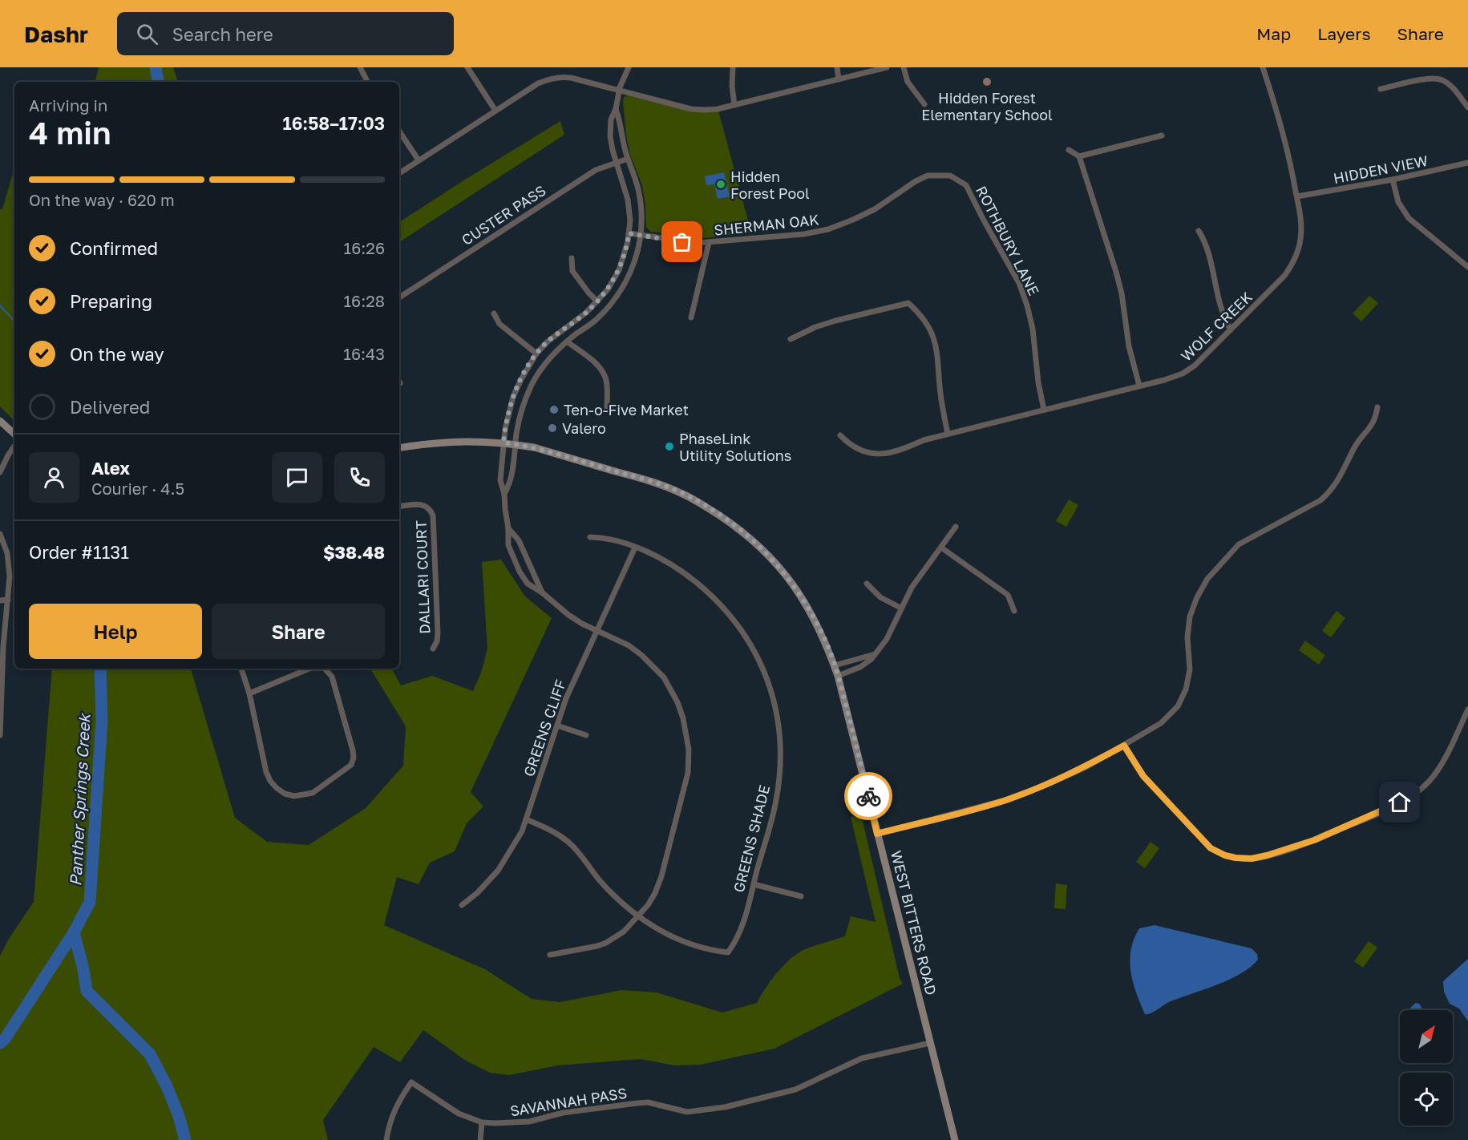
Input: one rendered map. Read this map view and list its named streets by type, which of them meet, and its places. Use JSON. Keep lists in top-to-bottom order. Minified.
{"streets":{"main road":["WEST BITTERS ROAD"],"street":["HIDDEN VIEW","CUSTER PASS","SHERMAN OAK","ROTHBURY LANE","WOLF CREEK","DALLARI COURT","GREENS CLIFF","GREENS SHADE","SAVANNAH PASS"]},"crossings":[["HIDDEN VIEW","WOLF CREEK"],["SHERMAN OAK","ROTHBURY LANE"],["ROTHBURY LANE","WOLF CREEK"],["GREENS CLIFF","GREENS SHADE"],["WEST BITTERS ROAD","SAVANNAH PASS"]],"water":["Panther Springs Creek"],"places":["Hidden Forest Elementary School","Hidden Forest Pool","Ten-o-Five Market","Valero","PhaseLink Utility Solutions"],"north":"top right","page":{"header":"Dashr","search":"Search here","nav":["Map","Layers","Share"],"heading":["4 min","Arriving in","16:58–17:03"],"panel":["Alex","Courier · 4.5","Order #1131","$38.48"],"bar":"On the way · 620 m","list":[["Confirmed","16:26"],["Preparing","16:28"],["On the way","16:43"],"Delivered"],"buttons":["Help","Share"]}}
